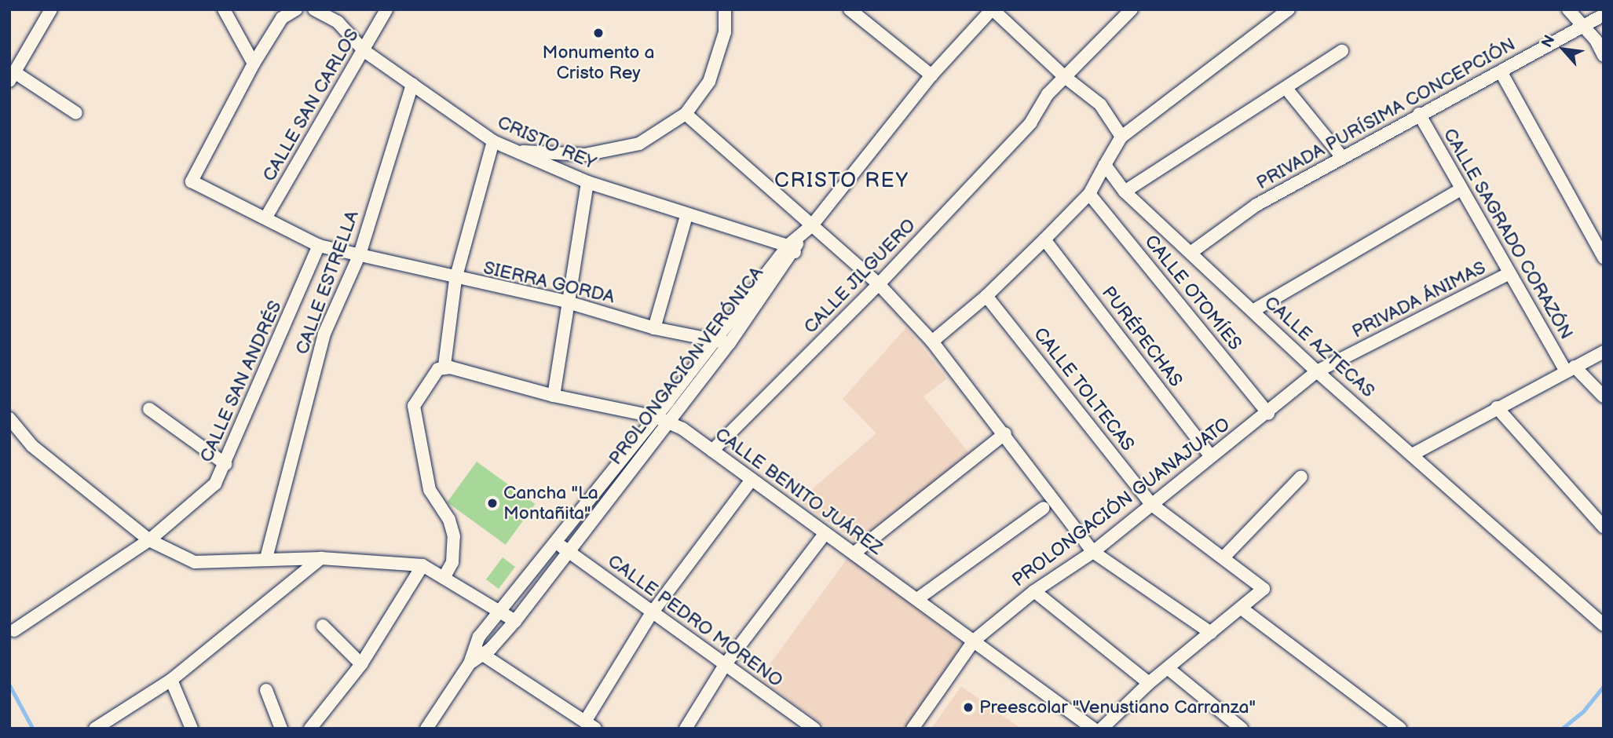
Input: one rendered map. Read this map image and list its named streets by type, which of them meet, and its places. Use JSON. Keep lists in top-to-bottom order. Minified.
{"streets":{"street":["CALLE SAN CARLOS","PRIVADA PURÍSIMA CONCEPCIÓN","CRISTO REY","CALLE SAGRADO CORAZÓN","CALLE JILGUERO","CALLE ESTRELLA","SIERRA GORDA","CALLE OTOMÍES","PRIVADA ÁNIMAS","PURÉPECHAS","CALLE AZTECAS","PROLONGACIÓN VERÓNICA","CALLE SAN ANDRÉS","CALLE TOLTECAS","CALLE BENITO JUÁREZ","PROLONGACIÓN GUANAJUATO","CALLE PEDRO MORENO"]},"crossings":[["CALLE SAN CARLOS","CRISTO REY"],["CALLE SAN CARLOS","SIERRA GORDA"],["PRIVADA PURÍSIMA CONCEPCIÓN","CALLE SAGRADO CORAZÓN"],["PRIVADA PURÍSIMA CONCEPCIÓN","CALLE AZTECAS"],["CRISTO REY","CALLE ESTRELLA"],["CRISTO REY","PROLONGACIÓN VERÓNICA"],["CALLE SAGRADO CORAZÓN","PRIVADA ÁNIMAS"],["CALLE JILGUERO","CALLE BENITO JUÁREZ"],["CALLE ESTRELLA","SIERRA GORDA"],["SIERRA GORDA","PROLONGACIÓN VERÓNICA"],["SIERRA GORDA","CALLE SAN ANDRÉS"],["CALLE OTOMÍES","PROLONGACIÓN GUANAJUATO"],["PRIVADA ÁNIMAS","CALLE AZTECAS"],["PRIVADA ÁNIMAS","PROLONGACIÓN GUANAJUATO"],["PURÉPECHAS","PROLONGACIÓN GUANAJUATO"],["CALLE AZTECAS","PROLONGACIÓN GUANAJUATO"],["PROLONGACIÓN VERÓNICA","CALLE BENITO JUÁREZ"],["PROLONGACIÓN VERÓNICA","CALLE PEDRO MORENO"],["CALLE TOLTECAS","PROLONGACIÓN GUANAJUATO"],["CALLE BENITO JUÁREZ","PROLONGACIÓN GUANAJUATO"]],"districts":["CRISTO REY"],"places":["Monumento a Cristo Rey","Cancha \"La Montañita\"","Preescolar \"Venustiano Carranza\""],"north":"top left"}
